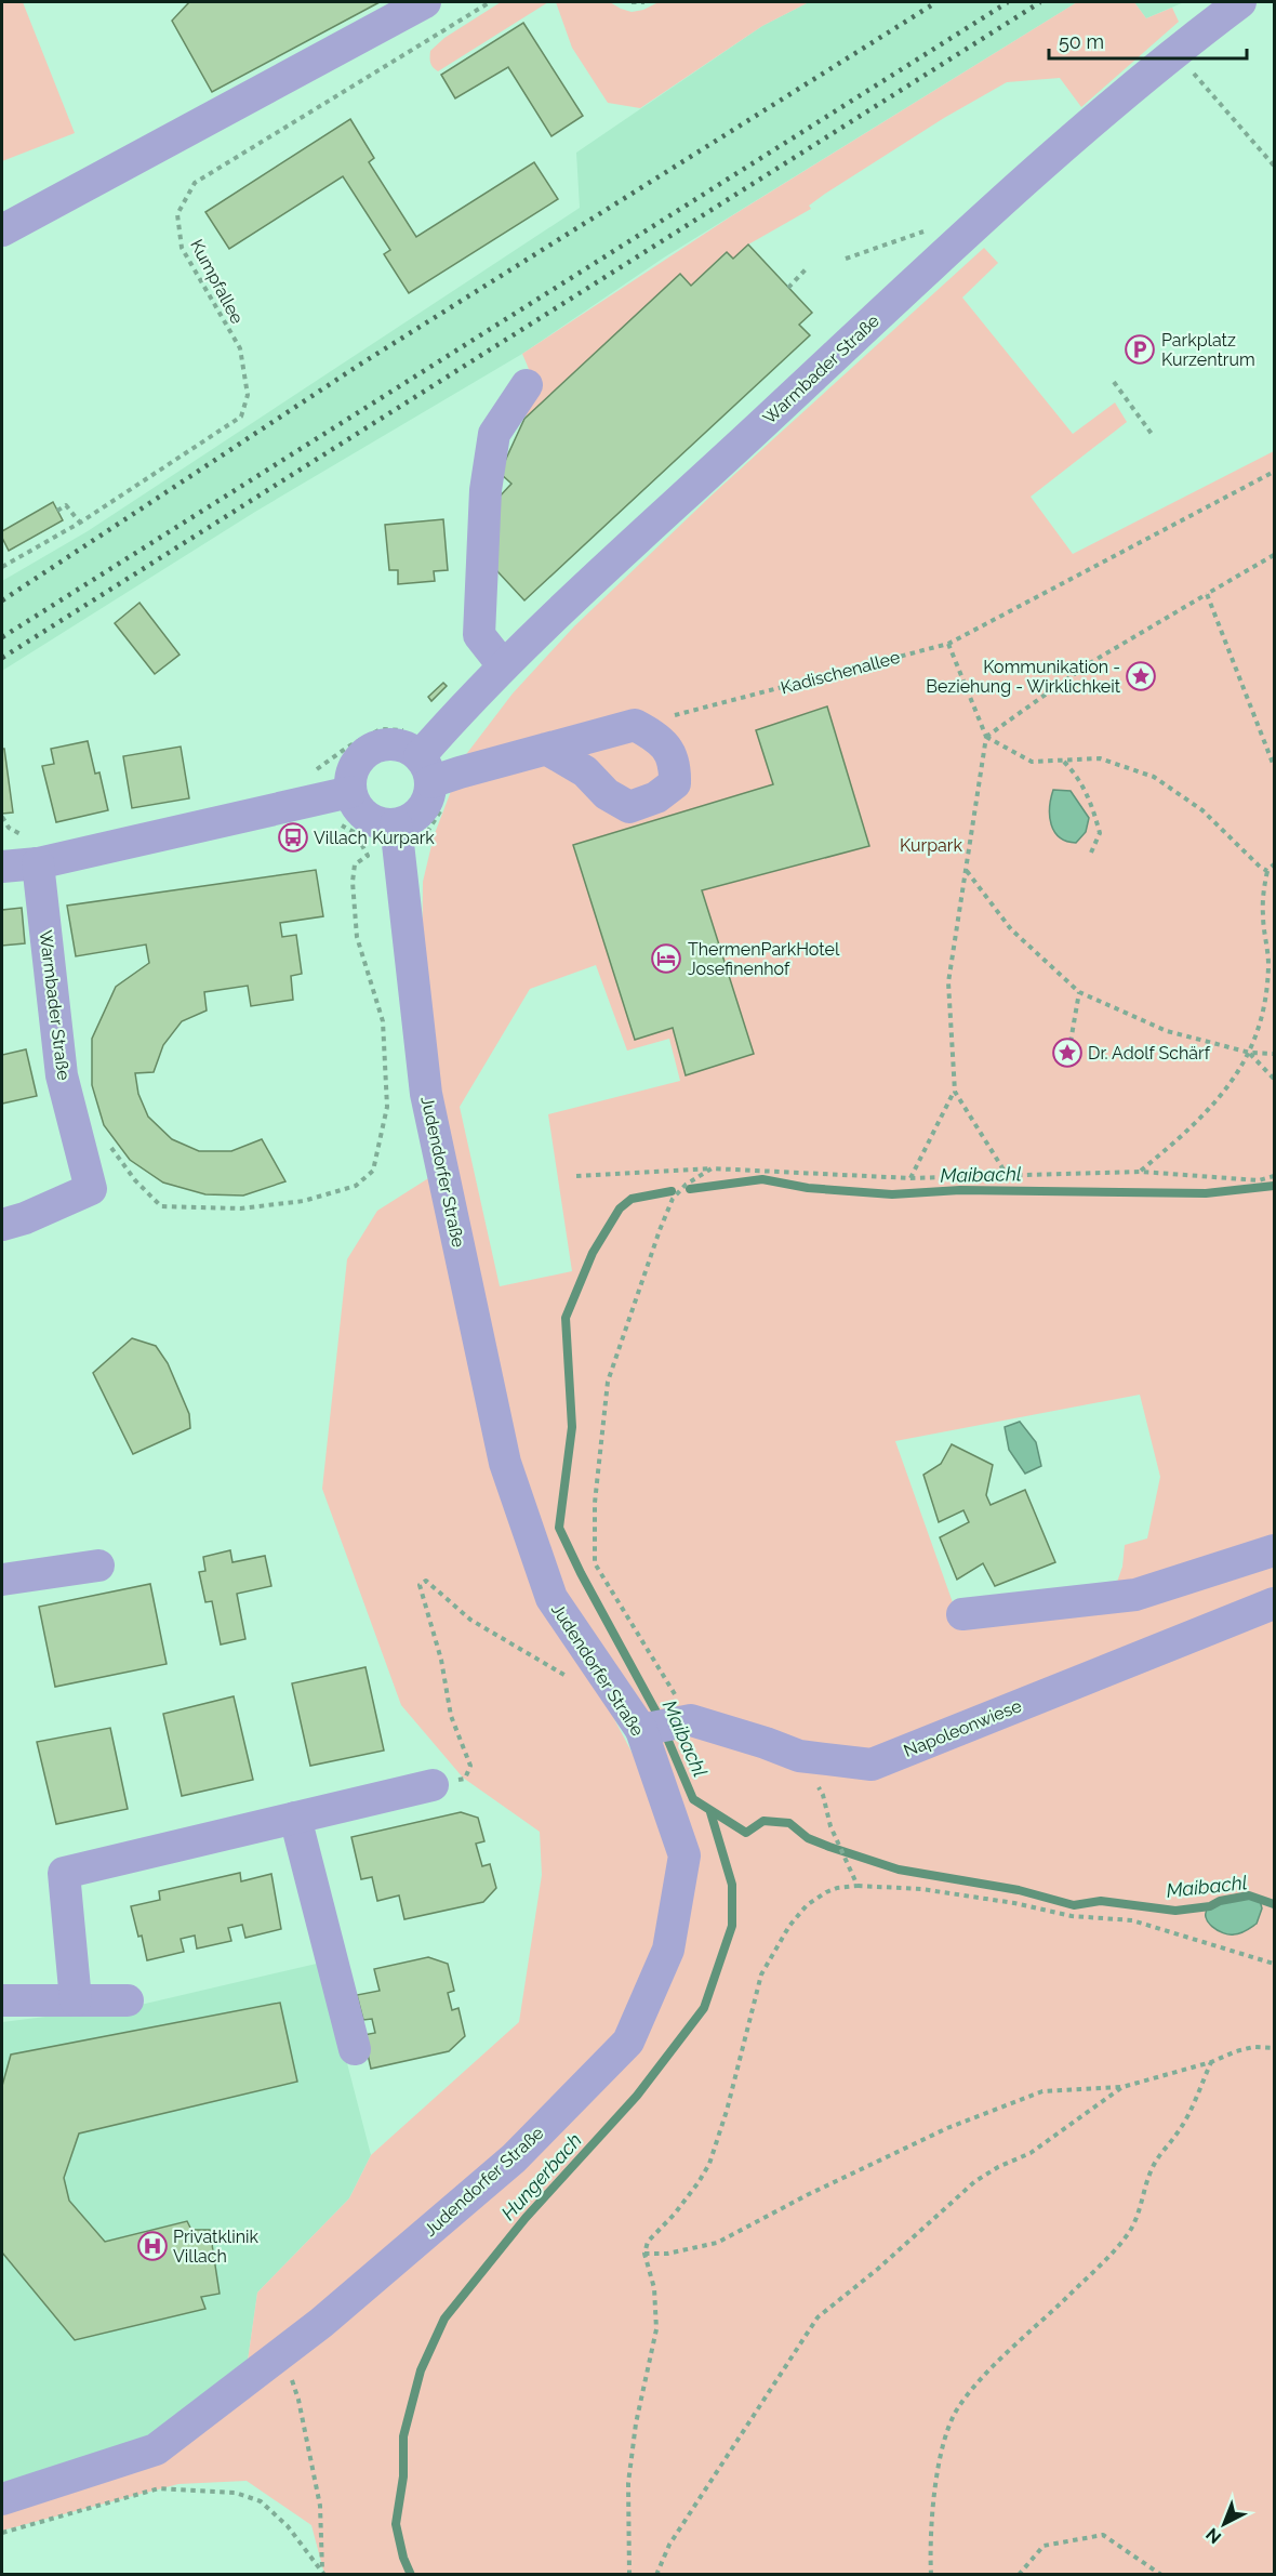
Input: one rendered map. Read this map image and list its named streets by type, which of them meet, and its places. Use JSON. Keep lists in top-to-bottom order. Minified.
{"streets":{"street":["Warmbader Straße","Judendorfer Straße","Napoleonwiese"],"path":["Kumpfallee","Kadischenallee"]},"crossings":[["Warmbader Straße","Judendorfer Straße"],["Judendorfer Straße","Napoleonwiese"]],"water":["Maibachl","Hungerbach"],"parks":["Kurpark"],"places":{"parking":["Parkplatz Kurzentrum"],"place":["Kommunikation - Beziehung - Wirklichkeit","Dr. Adolf Schärf"],"bus stop":["Villach Kurpark"],"hotel":["ThermenParkHotel Josefinenhof"],"hospital":["Privatklinik Villach"]},"scale_bar":"50 m","north":"bottom left"}
